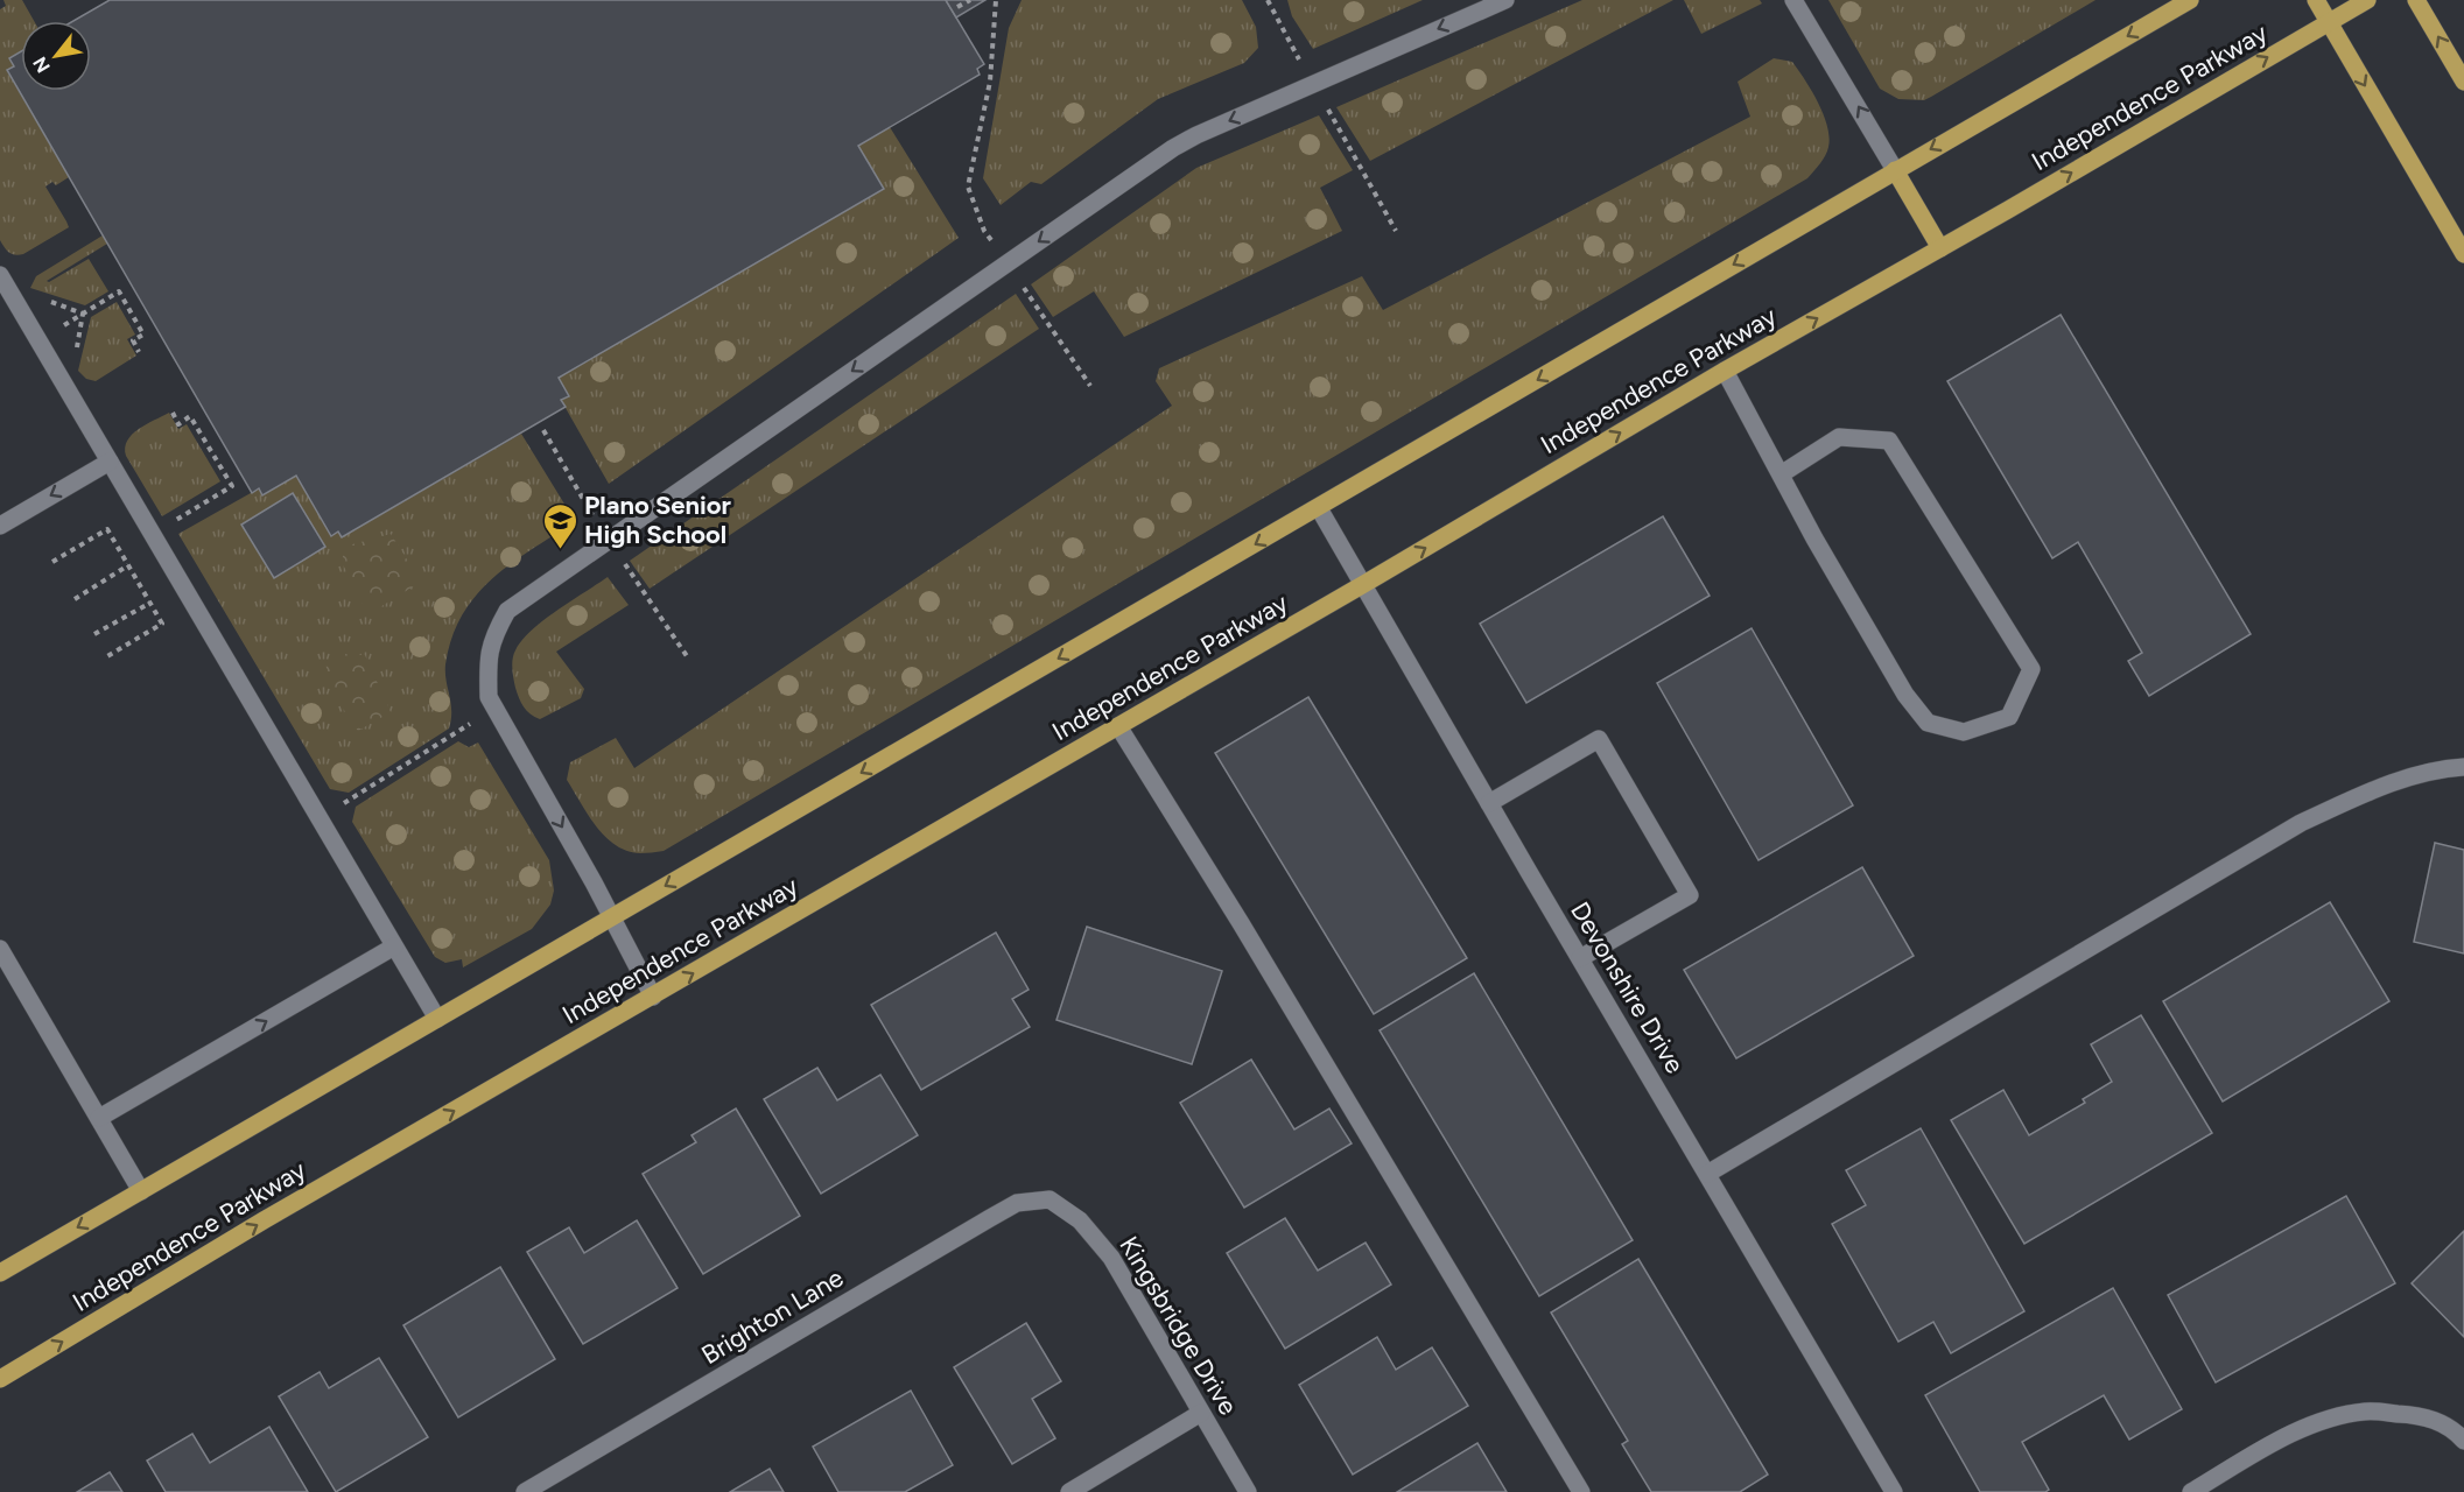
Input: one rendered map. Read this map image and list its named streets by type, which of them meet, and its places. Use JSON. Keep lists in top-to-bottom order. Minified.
{"streets":{"main road":["Independence Parkway"],"street":["Devonshire Drive","Brighton Lane","Kingsbridge Drive"]},"crossings":[["Independence Parkway","Devonshire Drive"],["Brighton Lane","Kingsbridge Drive"]],"places":{"school or university":["Plano Senior High School"]},"north":"bottom left"}
